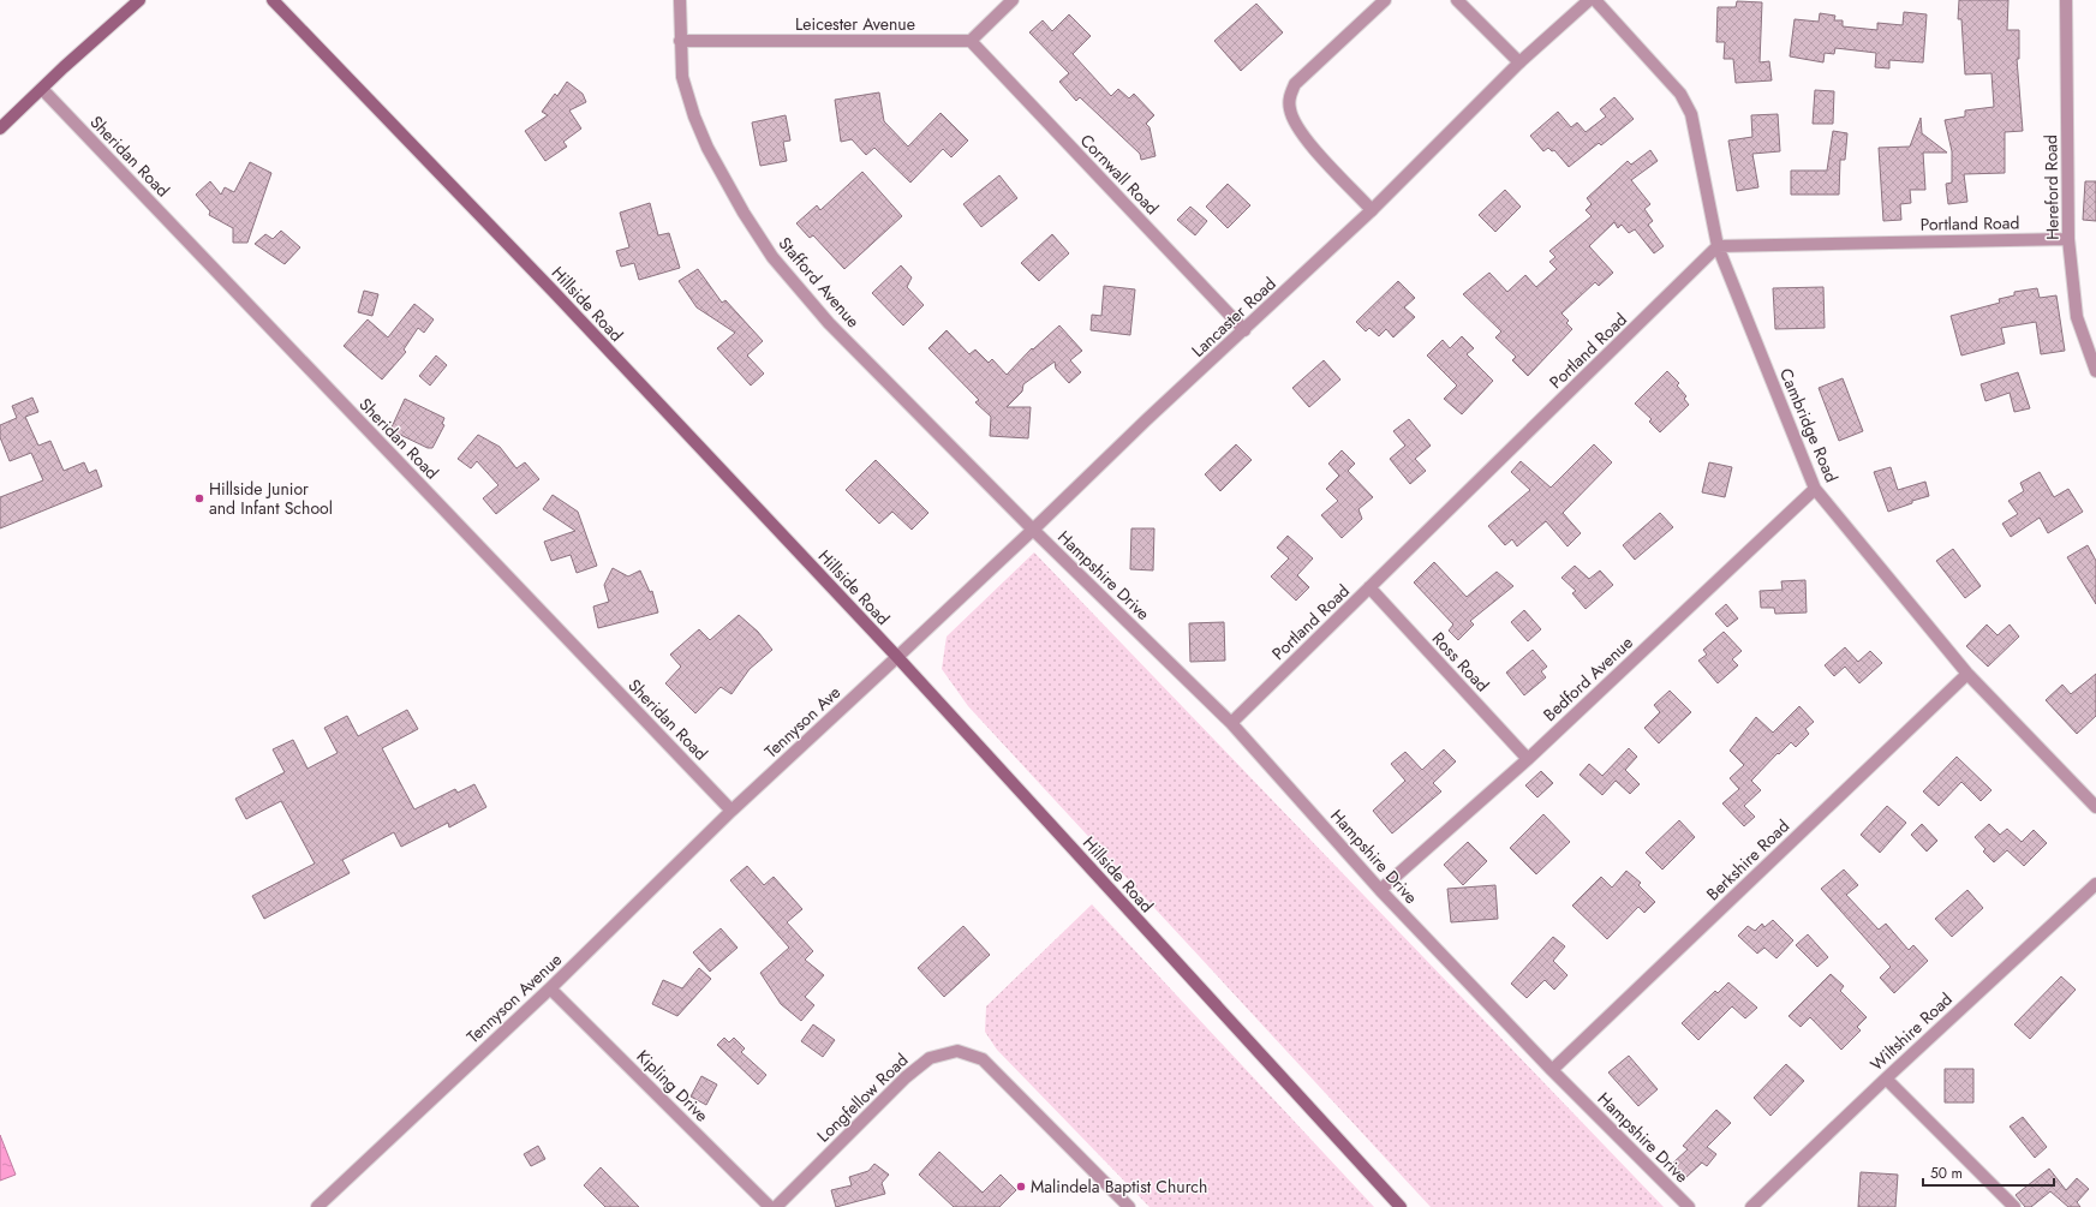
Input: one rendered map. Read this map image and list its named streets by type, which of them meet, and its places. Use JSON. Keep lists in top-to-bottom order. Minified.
{"streets":{"main road":["Hillside Road"],"street":["Leicester Avenue","Sheridan Road","Cornwall Road","Hereford Road","Portland Road","Stafford Avenue","Lancaster Road","Cambridge Road","Hampshire Drive","Ross Road","Bedford Avenue","Tennyson Ave","Berkshire Road","Tennyson Avenue","Wiltshire Road","Kipling Drive","Longfellow Road"]},"crossings":[["Leicester Avenue","Cornwall Road"],["Leicester Avenue","Stafford Avenue"],["Sheridan Road","Tennyson Ave"],["Sheridan Road","Tennyson Avenue"],["Cornwall Road","Lancaster Road"],["Hereford Road","Portland Road"],["Portland Road","Cambridge Road"],["Portland Road","Hampshire Drive"],["Portland Road","Ross Road"],["Stafford Avenue","Lancaster Road"],["Stafford Avenue","Hampshire Drive"],["Hillside Road","Lancaster Road"],["Hillside Road","Tennyson Ave"],["Lancaster Road","Hampshire Drive"],["Lancaster Road","Tennyson Ave"],["Cambridge Road","Bedford Avenue"],["Cambridge Road","Berkshire Road"],["Hampshire Drive","Bedford Avenue"],["Hampshire Drive","Berkshire Road"],["Ross Road","Bedford Avenue"],["Tennyson Ave","Tennyson Avenue"],["Tennyson Avenue","Kipling Drive"]],"places":["Hillside Junior and Infant School","Malindela Baptist Church"],"scale_bar":"50 m"}
